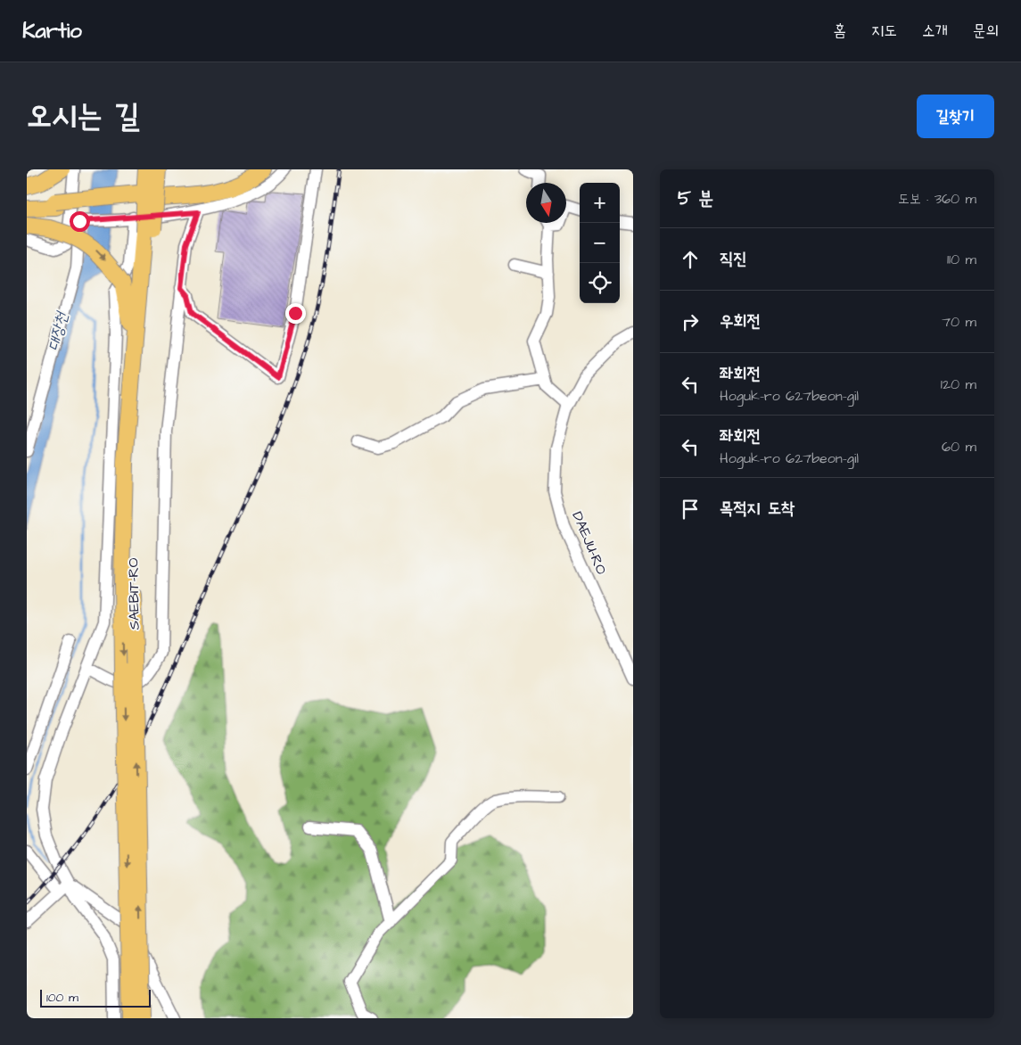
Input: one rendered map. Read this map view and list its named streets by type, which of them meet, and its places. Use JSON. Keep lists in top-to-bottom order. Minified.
{"streets":{"highway":["SAEBIT-RO"],"street":["DAEJU-RO"]},"water":["대장천"],"scale_bar":"100 m","north":"bottom","page":{"header":"Kartio","nav":["홈","지도","소개","문의"],"title":"오시는 길","buttons":"길찾기","heading":["5 분","도보 · 360 m"],"map_buttons":["+","−"],"list":[["직진","110 m"],["우회전","70 m"],["좌회전","Hoguk-ro 627beon-gil","120 m"],["좌회전","Hoguk-ro 627beon-gil","60 m"],"목적지 도착"],"scale":"100 m"}}
